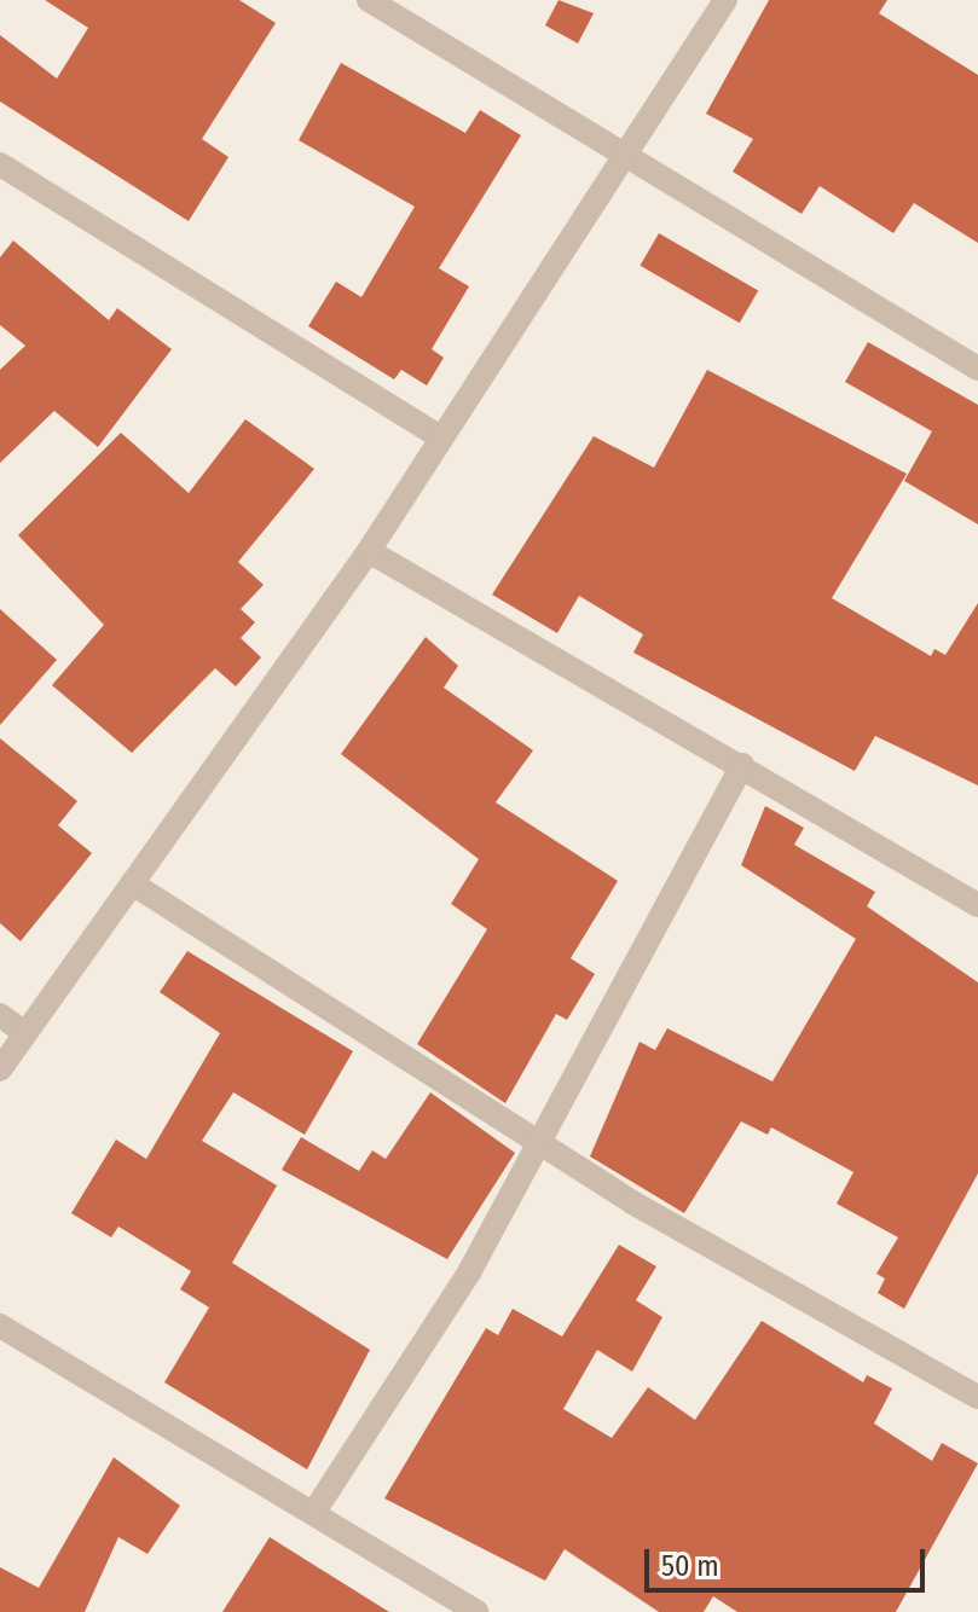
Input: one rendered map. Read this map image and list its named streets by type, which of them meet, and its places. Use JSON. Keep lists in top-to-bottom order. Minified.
{"scale_bar":"50 m"}
